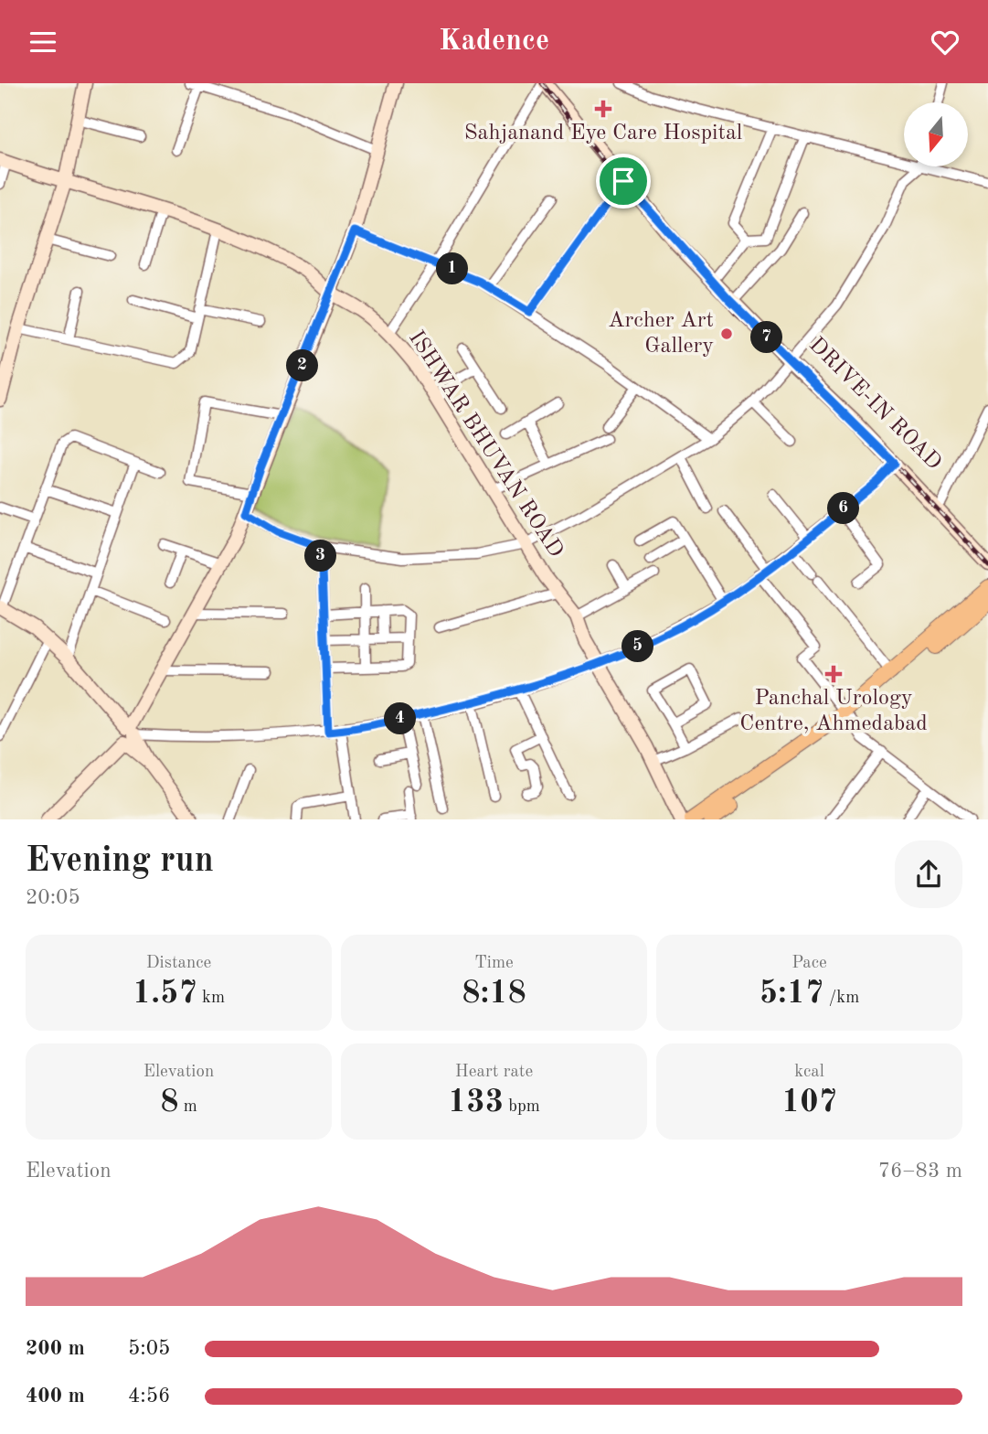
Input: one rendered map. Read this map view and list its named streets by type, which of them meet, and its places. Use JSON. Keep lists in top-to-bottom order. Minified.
{"streets":{"street":["DRIVE-IN ROAD","ISHWAR BHUVAN ROAD"]},"places":{"health":["Sahjanand Eye Care Hospital","Panchal Urology Centre, Ahmedabad"],"other":["Archer Art Gallery"]},"north":"bottom","page":{"header":"Kadence","pins":["1","7","2","6","3","5","4"],"heading":["Evening run","20:05"],"stats":[["Distance","1.57 km"],["Time","8:18"],["Pace","5:17 /km"],["Elevation","8 m"],["Heart rate","133 bpm"],["kcal","107"]],"chart":["Elevation","76–83 m"],"list":[{"name":"200 m","note":"5:05"},{"name":"400 m","note":"4:56"}]}}
